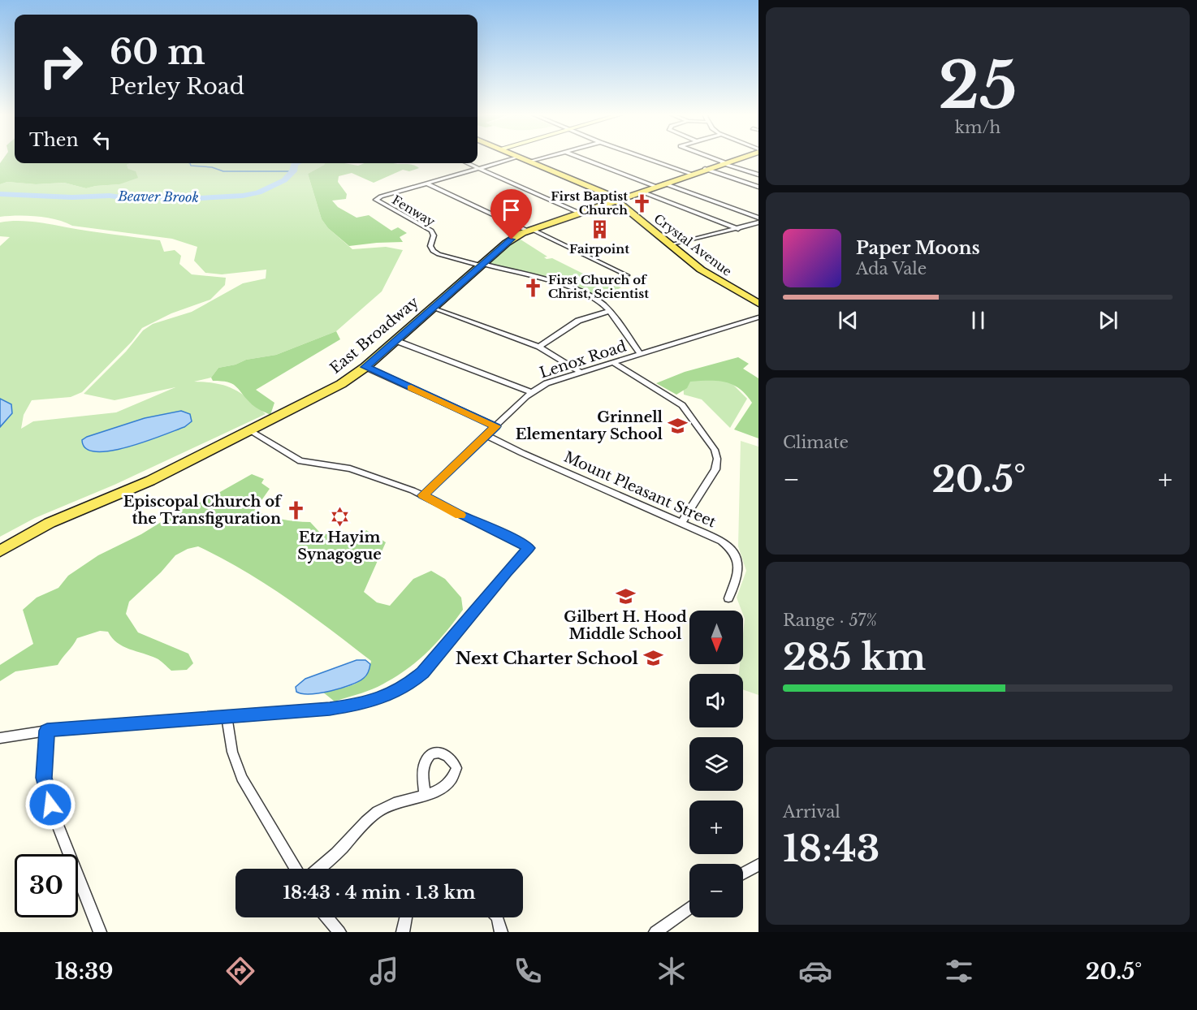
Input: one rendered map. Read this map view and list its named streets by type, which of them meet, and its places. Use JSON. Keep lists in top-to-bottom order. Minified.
{"streets":{"main road":["Crystal Avenue","East Broadway"],"street":["Fenway","Lenox Road","Mount Pleasant Street"]},"crossings":[["Fenway","East Broadway"],["Crystal Avenue","East Broadway"],["Lenox Road","Mount Pleasant Street"]],"water":["Beaver Brook"],"places":{"church":["First Baptist Church","First Church of Christ, Scientist","Episcopal Church of the Transfiguration"],"building":["Fairpoint"],"school or university":["Grinnell Elementary School","Gilbert H. Hood Middle School","Next Charter School"],"synagogue":["Etz Hayim Synagogue"]},"north":"bottom","page":{"tile":[["25","km/h"],"Climate",["Range · 57%","285 km"],["Arrival","18:43"]],"turn":["60 m","Perley Road"],"then":"Then","song":["Paper Moons","Ada Vale"],"heat":["−","20.5°","+"],"map_buttons":["+","−"],"limit":"30","trip":"18:43 · 4 min · 1.3 km","tabs":["18:39","20.5°"]}}
